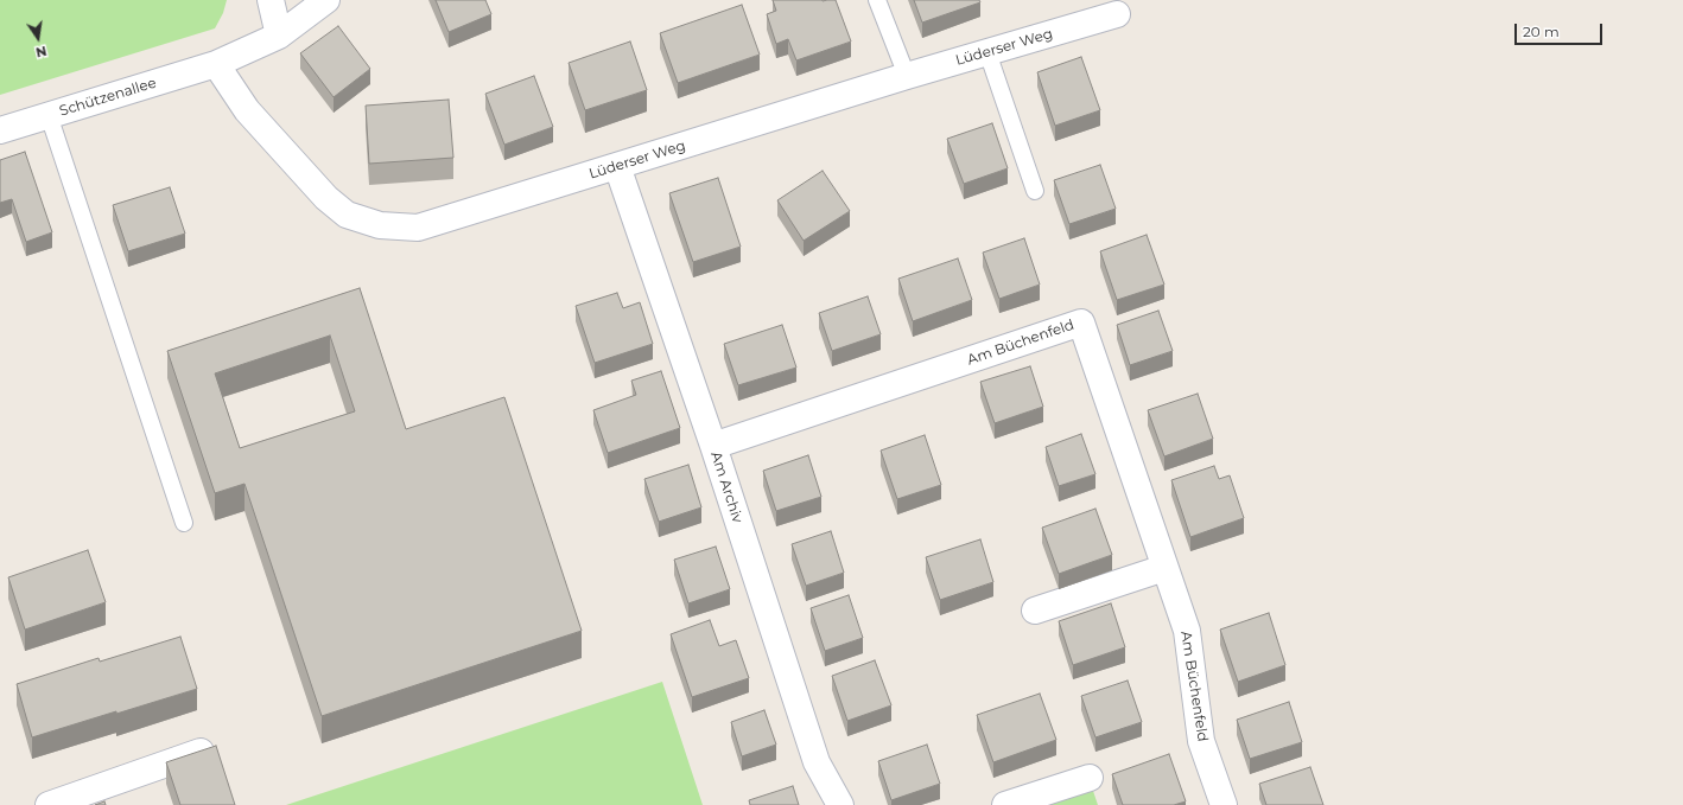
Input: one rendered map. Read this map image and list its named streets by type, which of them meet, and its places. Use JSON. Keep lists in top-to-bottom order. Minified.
{"streets":{"street":["Lüderser Weg","Schützenallee","Am Büchenfeld","Am Archiv"]},"crossings":[["Lüderser Weg","Schützenallee"],["Lüderser Weg","Am Archiv"],["Am Büchenfeld","Am Archiv"]],"scale_bar":"20 m","north":"bottom"}
